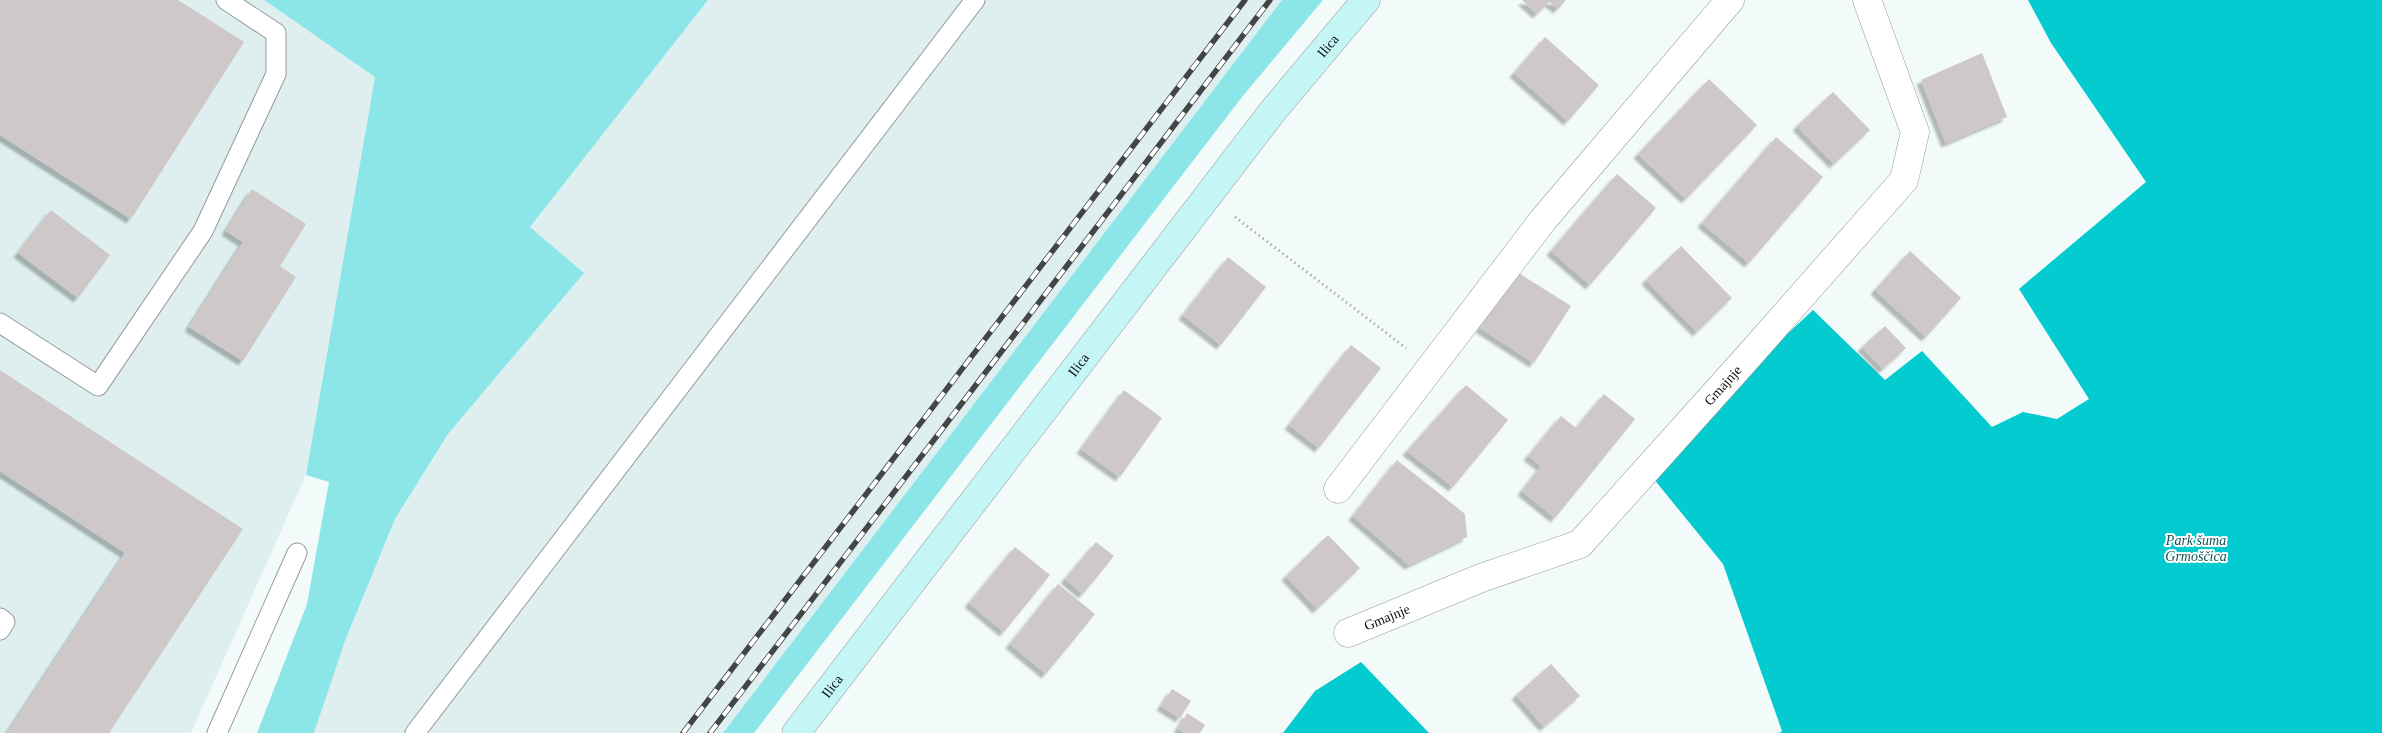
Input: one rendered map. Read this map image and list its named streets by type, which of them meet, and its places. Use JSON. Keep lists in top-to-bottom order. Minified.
{"streets":{"main road":["Ilica"],"street":["Gmajnje"]},"parks":["Park šuma Grmoščica"]}
